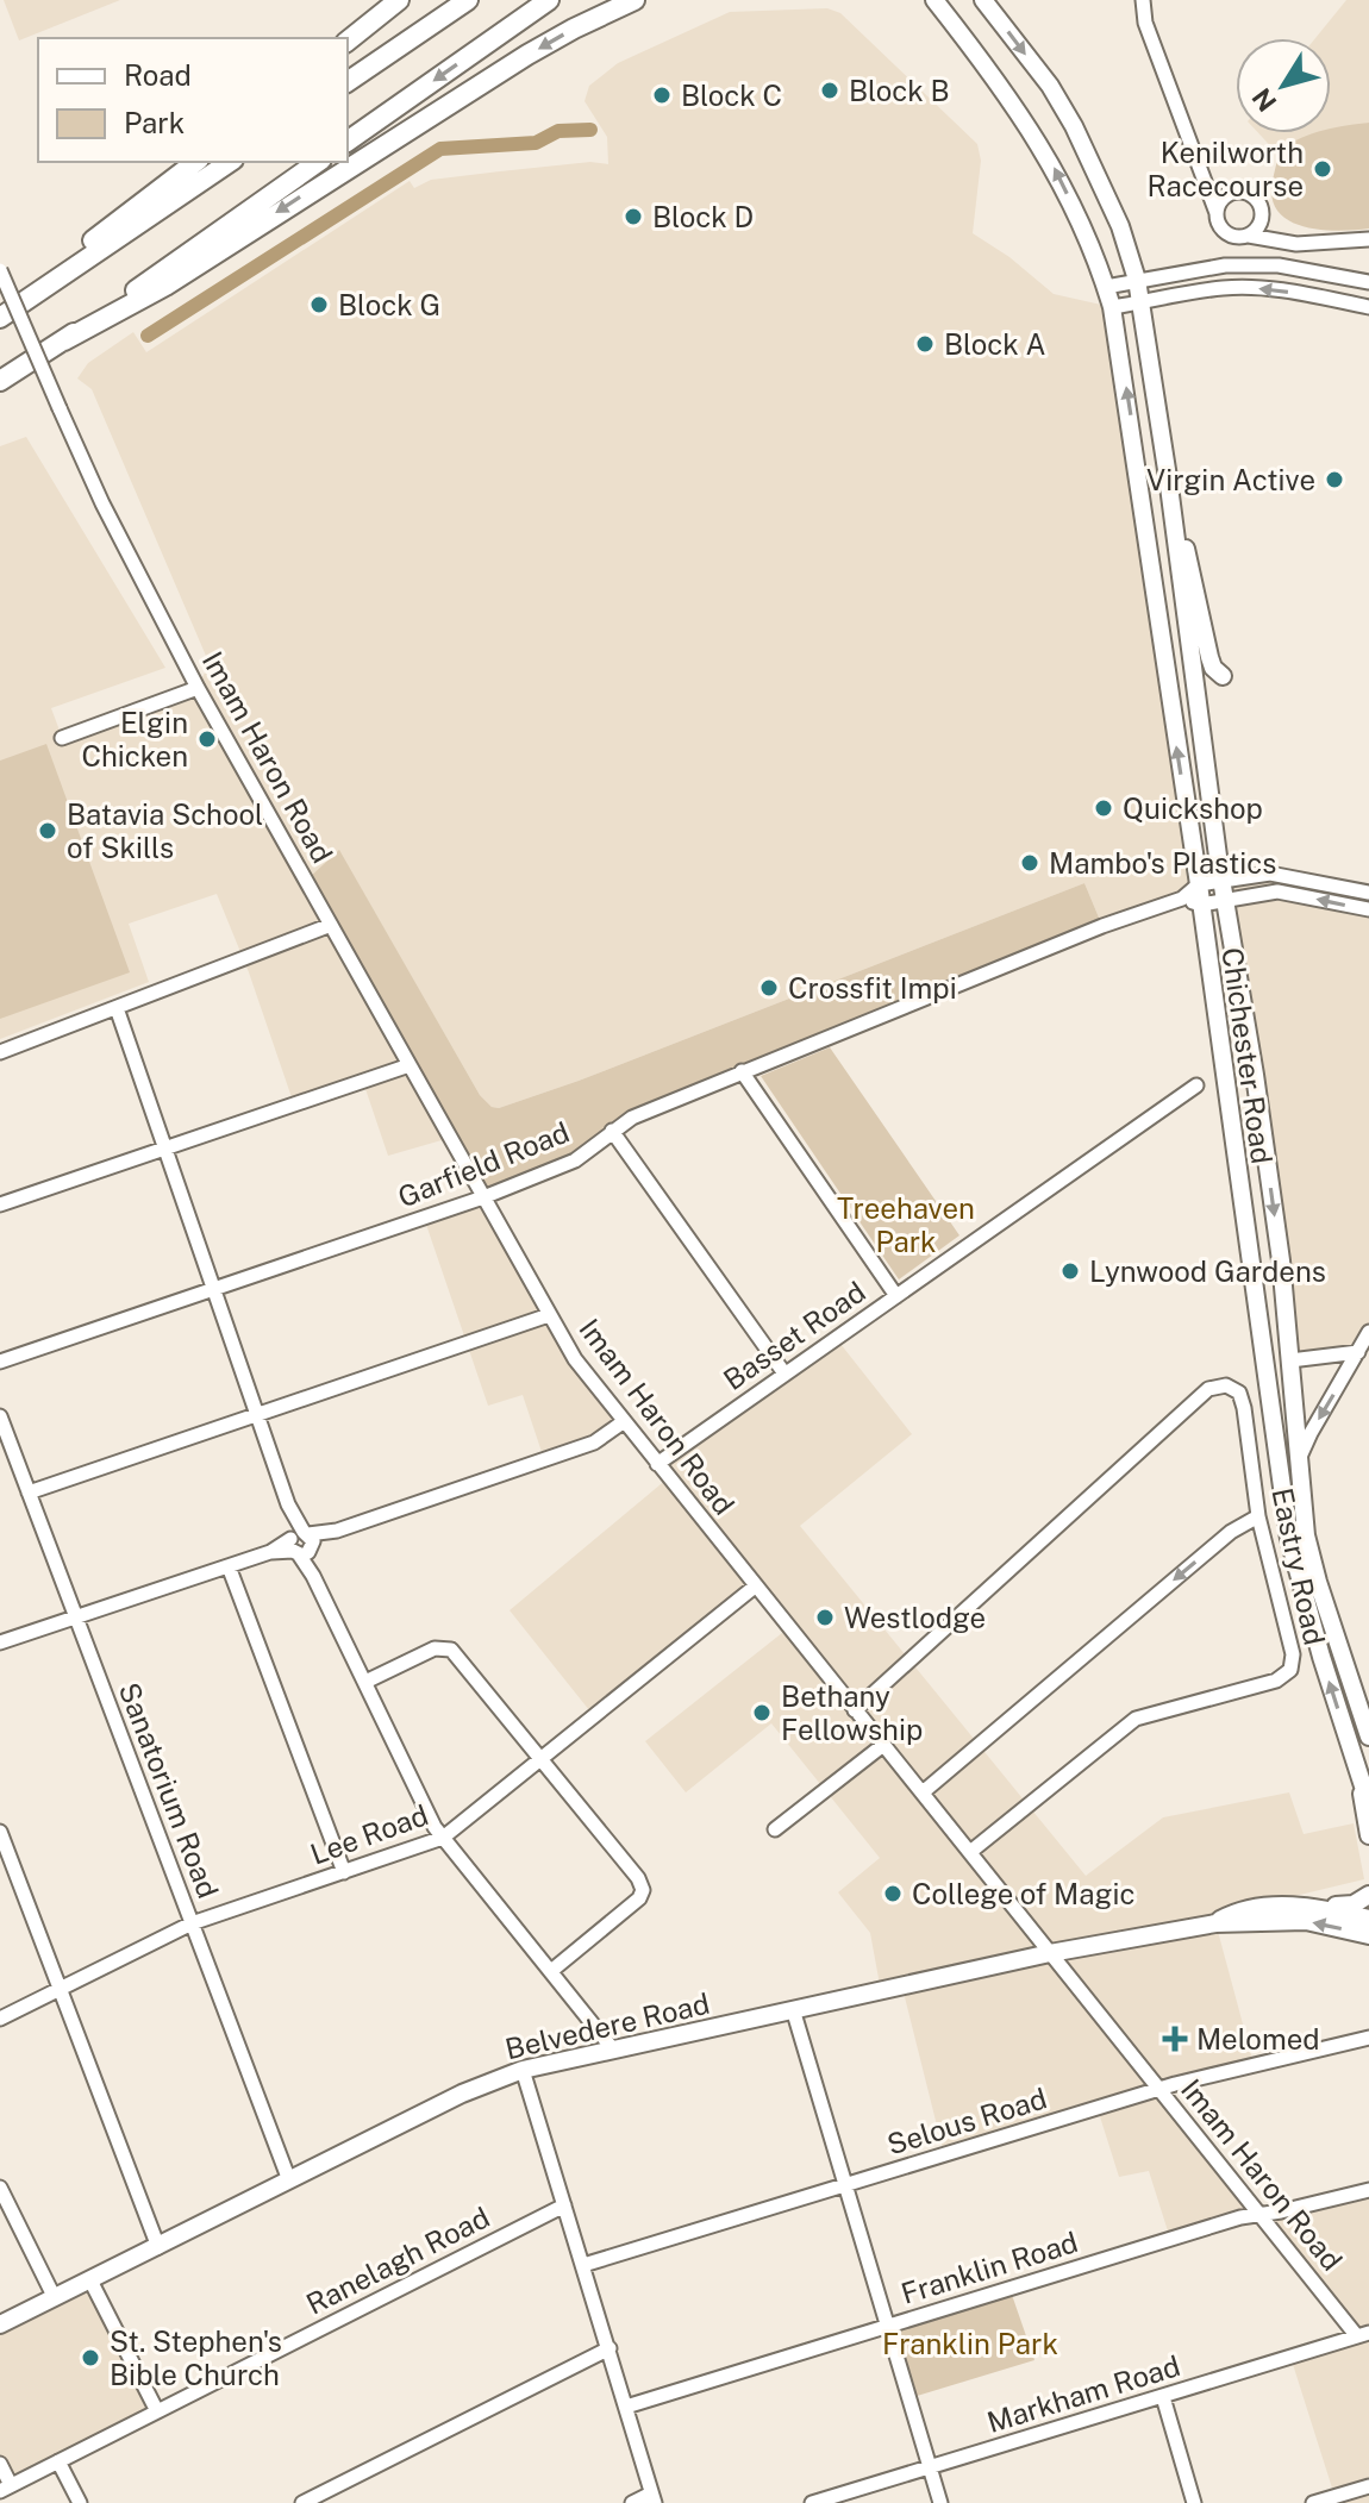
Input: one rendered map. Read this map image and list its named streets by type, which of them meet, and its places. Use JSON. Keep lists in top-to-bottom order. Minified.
{"streets":{"main road":["Chichester Road","Belvedere Road"],"street":["Imam Haron Road","Garfield Road","Basset Road","Eastry Road","Sanatorium Road","Lee Road","Selous Road","Ranelagh Road","Franklin Road","Markham Road"]},"crossings":[["Imam Haron Road","Garfield Road"],["Imam Haron Road","Basset Road"],["Imam Haron Road","Eastry Road"],["Imam Haron Road","Lee Road"],["Imam Haron Road","Belvedere Road"],["Imam Haron Road","Selous Road"],["Imam Haron Road","Franklin Road"],["Imam Haron Road","Markham Road"],["Chichester Road","Garfield Road"],["Sanatorium Road","Lee Road"],["Sanatorium Road","Belvedere Road"]],"parks":["Treehaven Park","Franklin Park"],"places":{"other":["Block B","Block C","Kenilworth Racecourse","Block D","Block G","Block A","Virgin Active","Elgin Chicken","Quickshop","Batavia School of Skills","Mambo's Plastics","Crossfit Impi","Lynwood Gardens","Westlodge","Bethany Fellowship","College of Magic","St. Stephen's Bible Church"],"health":["Melomed"]},"legend":["Road","Park"],"north":"bottom left"}
